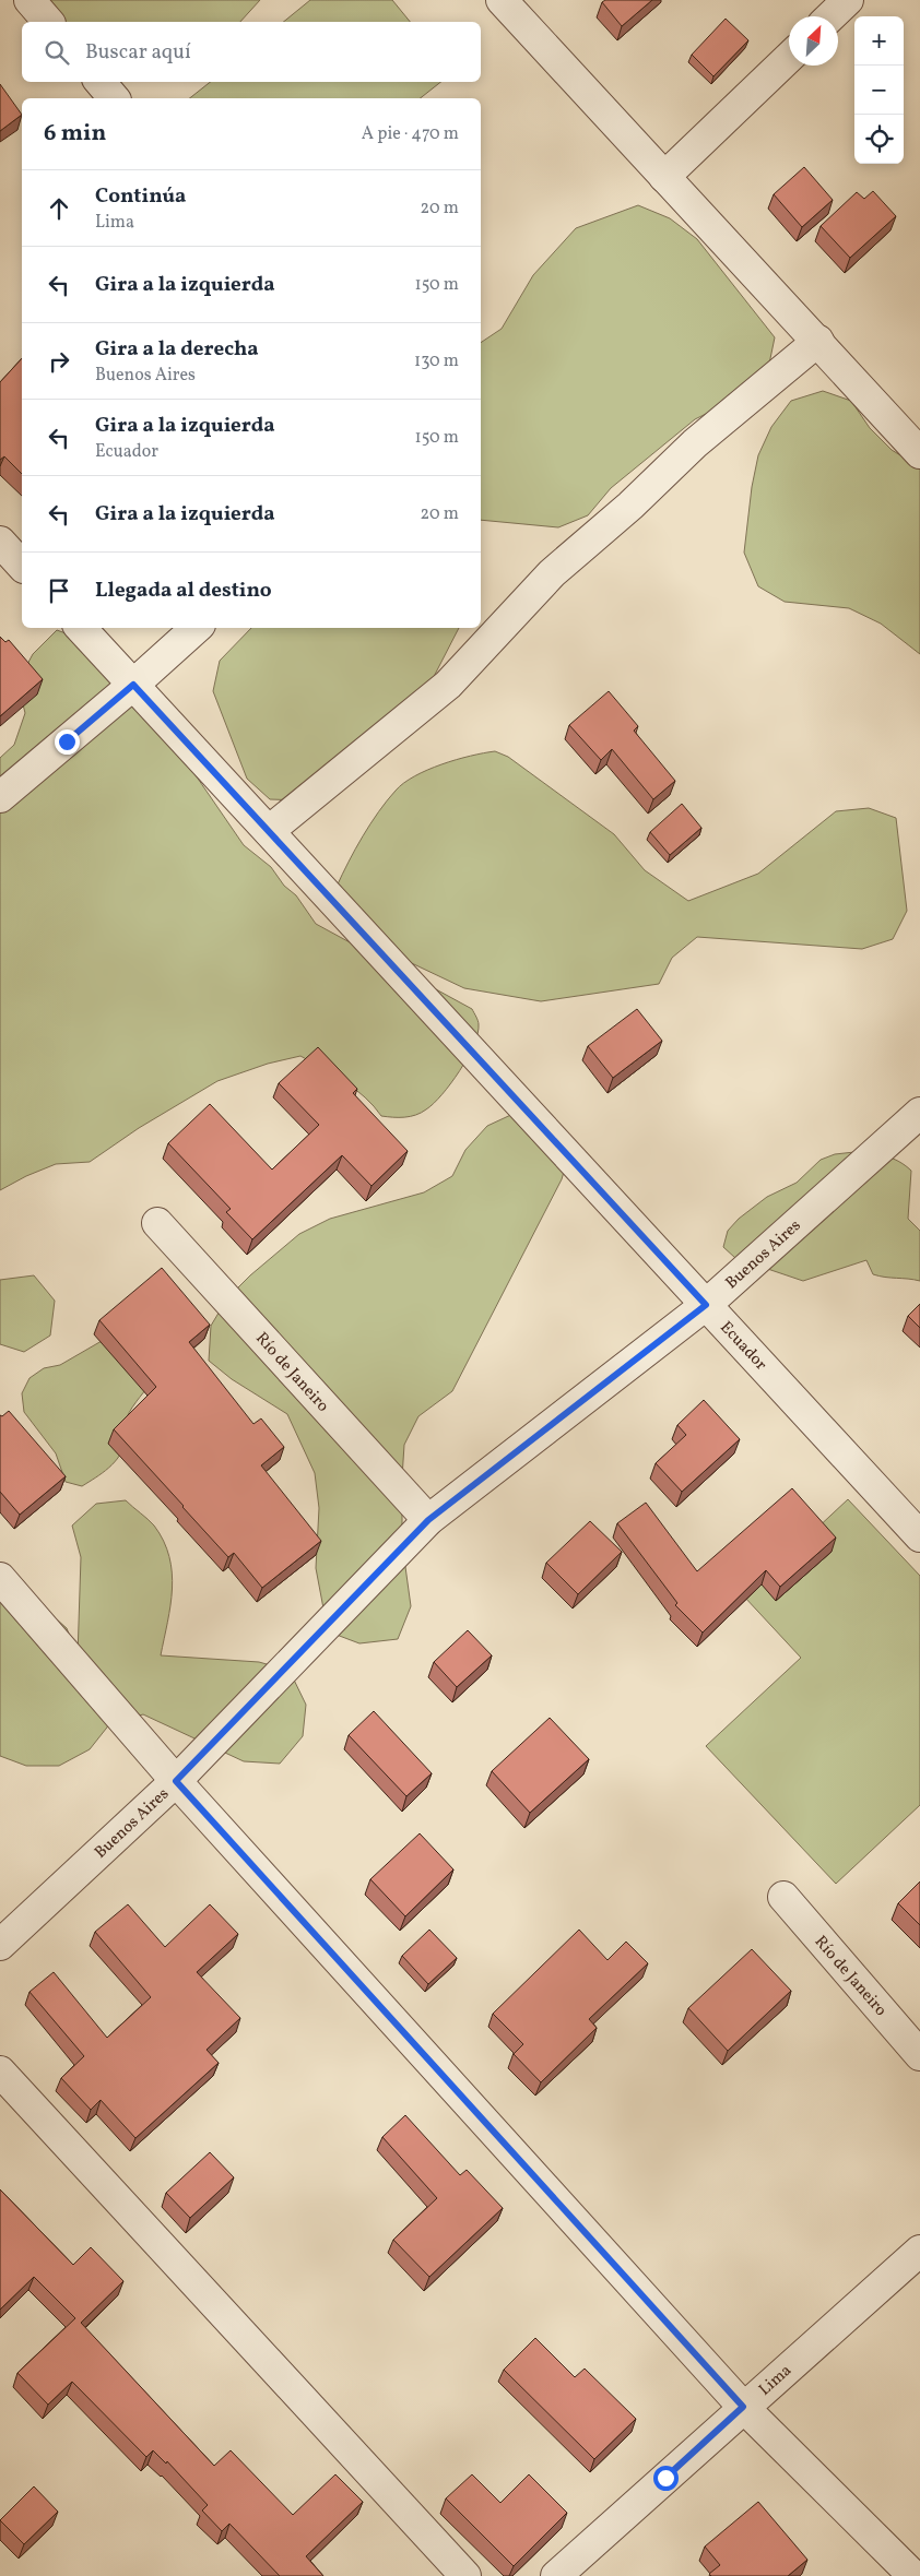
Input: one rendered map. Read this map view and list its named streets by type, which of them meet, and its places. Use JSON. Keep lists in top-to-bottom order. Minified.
{"streets":{"street":["Buenos Aires","Ecuador","Río de Janeiro","Lima"]},"crossings":[["Buenos Aires","Ecuador"],["Buenos Aires","Río de Janeiro"]],"north":"top right","page":{"map_buttons":["+","−"],"search":"Buscar aquí","heading":["6 min","A pie · 470 m"],"list":[["Continúa","Lima","20 m"],["Gira a la izquierda","150 m"],["Gira a la derecha","Buenos Aires","130 m"],["Gira a la izquierda","Ecuador","150 m"],["Gira a la izquierda","20 m"],"Llegada al destino"]}}
